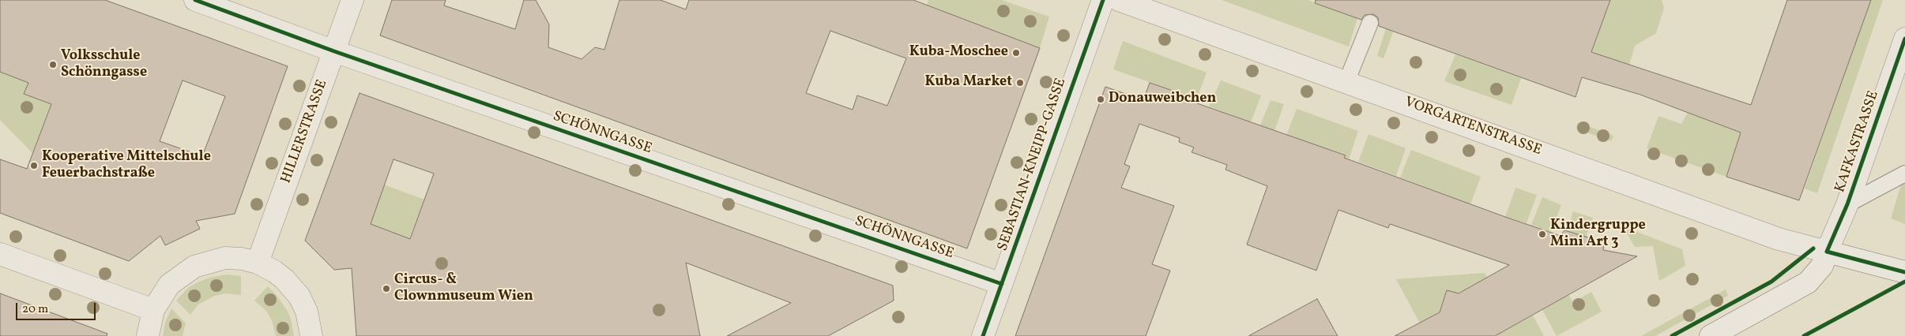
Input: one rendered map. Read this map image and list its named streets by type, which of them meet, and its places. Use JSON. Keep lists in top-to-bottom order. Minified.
{"streets":{"street":["VORGARTENSTRASSE","HILLERSTRASSE","SCHÖNNGASSE","KAFKASTRASSE","SEBASTIAN-KNEIPP-GASSE"]},"crossings":[["VORGARTENSTRASSE","KAFKASTRASSE"],["HILLERSTRASSE","SCHÖNNGASSE"],["SCHÖNNGASSE","SEBASTIAN-KNEIPP-GASSE"]],"places":["Kuba-Moschee","Volksschule Schönngasse","Kuba Market","Donauweibchen","Kooperative Mittelschule Feuerbachstraße","Kindergruppe Mini Art 3","Circus- & Clownmuseum Wien"],"scale_bar":"20 m"}
